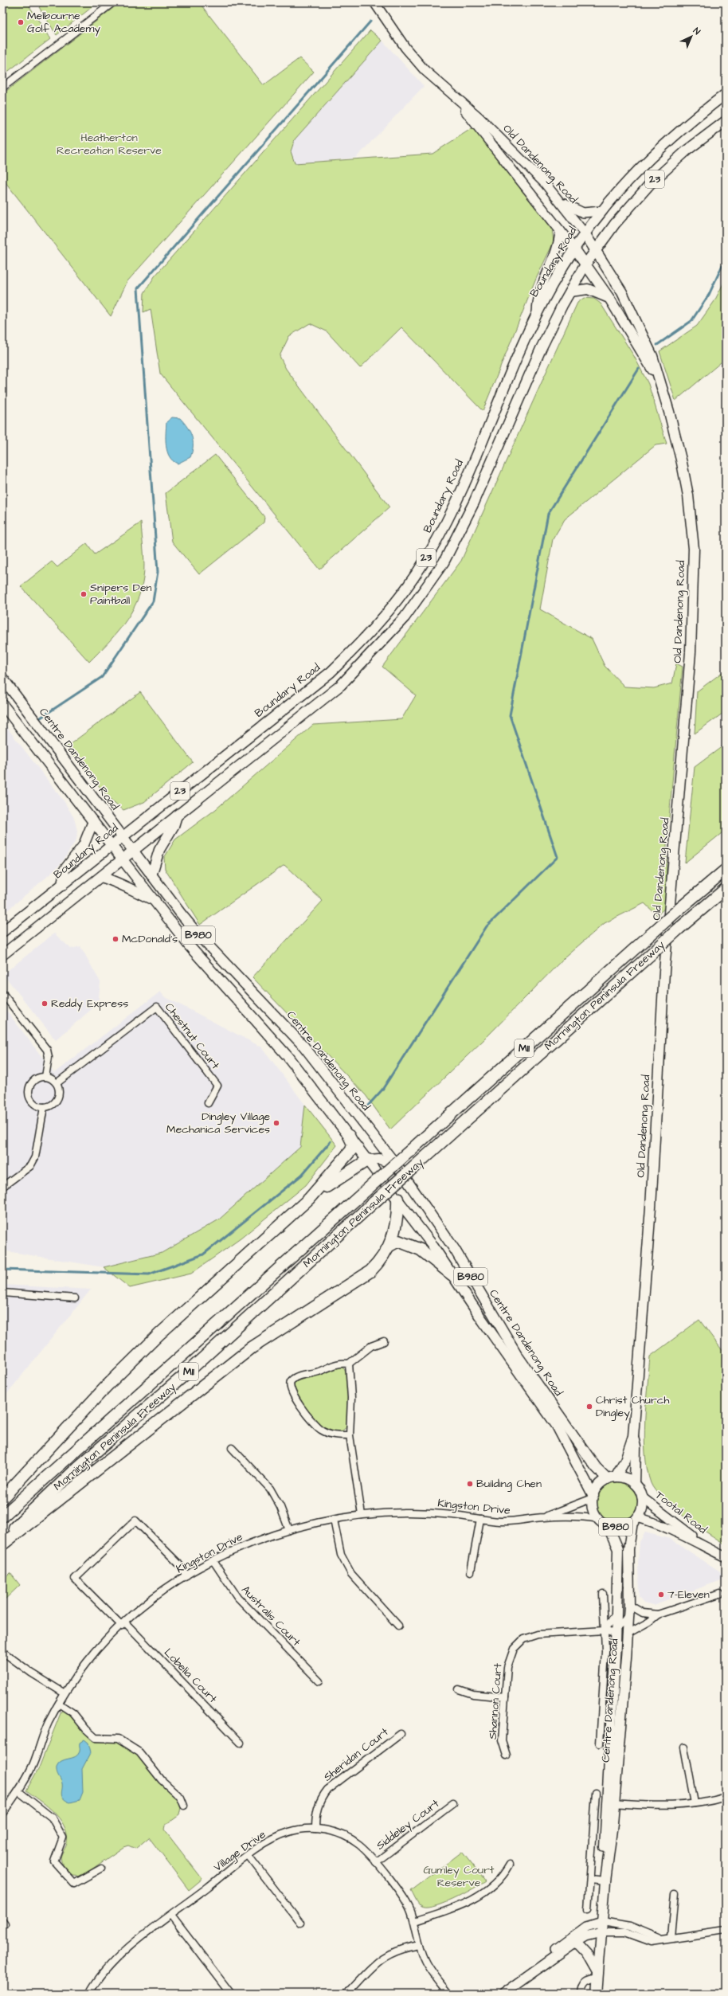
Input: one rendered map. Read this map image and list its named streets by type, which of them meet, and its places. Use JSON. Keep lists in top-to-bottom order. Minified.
{"streets":{"highway":["Mornington Peninsula Freeway","M11"],"main road":["Old Dandenong Road","23","Boundary Road","Centre Dandenong Road","B980","Tootal Road"],"street":["Chestnut Court","Kingston Drive","Australis Court","Lobelia Court","Shannon Court","Sheridan Court","Siddeley Court","Village Drive"]},"crossings":[["Old Dandenong Road","23"],["Old Dandenong Road","Boundary Road"],["Old Dandenong Road","Centre Dandenong Road"],["Old Dandenong Road","B980"],["Old Dandenong Road","Kingston Drive"],["Old Dandenong Road","Tootal Road"],["23","Centre Dandenong Road"],["Boundary Road","Centre Dandenong Road"],["Centre Dandenong Road","B980"],["Centre Dandenong Road","Mornington Peninsula Freeway"],["Centre Dandenong Road","Kingston Drive"],["Centre Dandenong Road","Tootal Road"],["Centre Dandenong Road","Shannon Court"],["B980","Kingston Drive"],["B980","Tootal Road"],["Kingston Drive","Tootal Road"],["Kingston Drive","Australis Court"],["Kingston Drive","Lobelia Court"],["Sheridan Court","Village Drive"],["Siddeley Court","Village Drive"]],"parks":["Heatherton Recreation Reserve","Gumley Court Reserve"],"places":["Melbourne Golf Academy","Snipers Den Paintball","McDonald's","Reddy Express","Dingley Village Mechanica Services","Christ Church Dingley","Building Chen","7-Eleven"],"north":"top right"}
